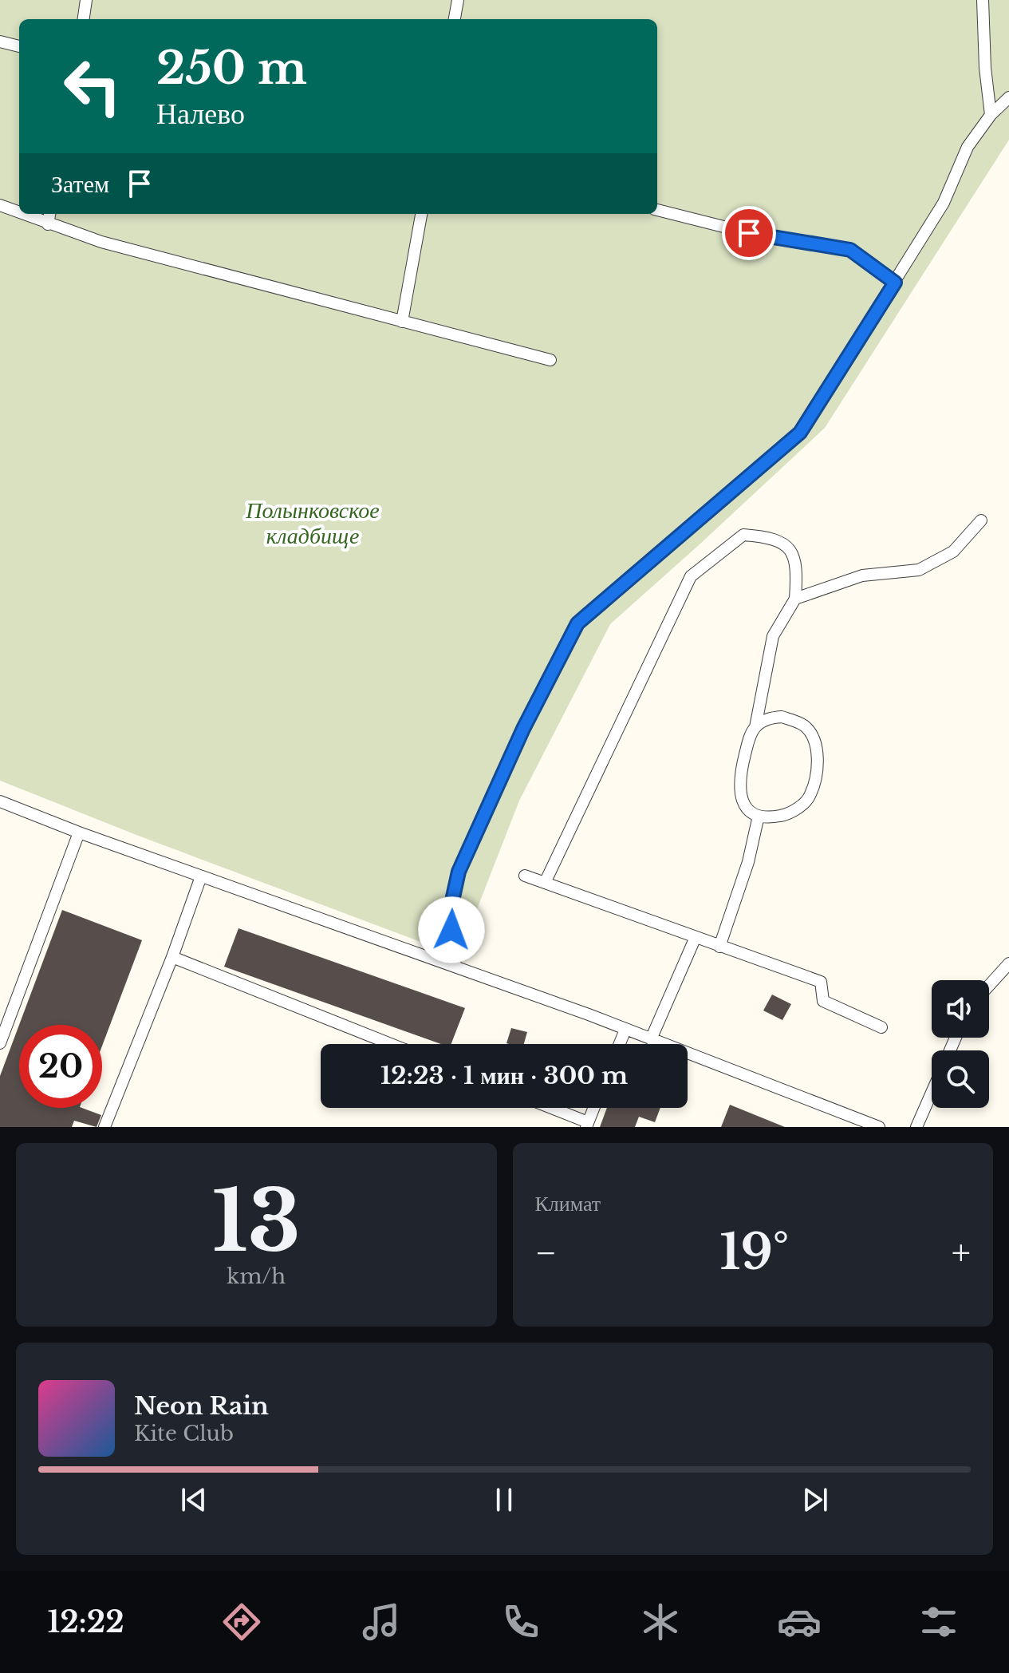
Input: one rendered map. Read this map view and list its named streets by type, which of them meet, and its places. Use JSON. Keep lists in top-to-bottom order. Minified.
{"parks":["Полынковское кладбище"],"page":{"turn":["250 m","Налево"],"then":"Затем","limit":"20","trip":"12:23 · 1 мин · 300 m","tile":[["13","km/h"],"Климат"],"heat":["−","19°","+"],"song":["Neon Rain","Kite Club"],"tabs":"12:22"}}
